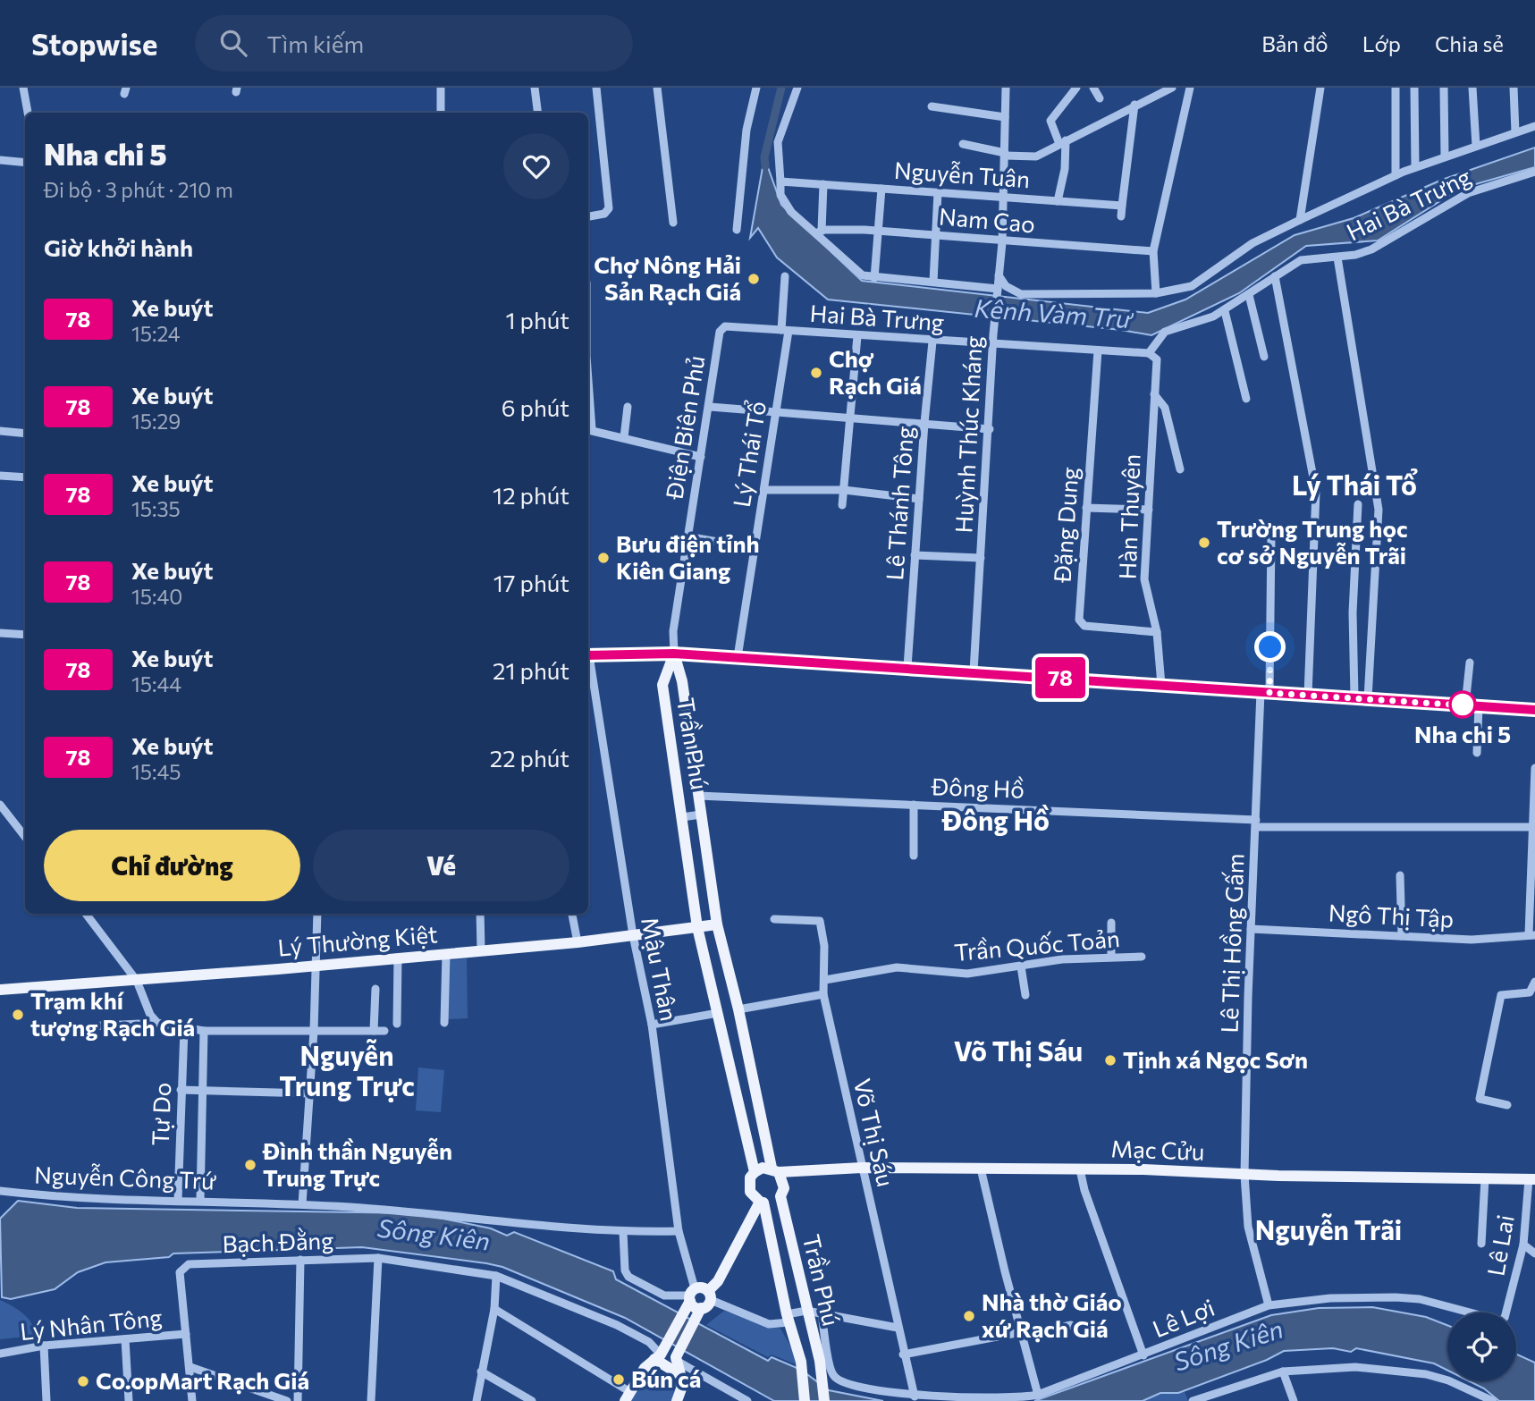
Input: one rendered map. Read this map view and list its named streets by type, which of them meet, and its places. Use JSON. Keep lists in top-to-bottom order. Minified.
{"streets":{"main road":["Trần Phú","Lý Thường Kiệt","Mạc Cửu"],"street":["Nguyễn Tuân","Hai Bà Trưng","Nam Cao","Điện Biên Phủ","Huỳnh Thúc Kháng","Lý Thái Tổ","Lê Thánh Tông","Hàn Thuyên","Đặng Dung","Đông Hồ","Ngô Thị Tập","Lê Thị Hồng Gấm","Trần Quốc Toản","Mậu Thân","Tự Do","Võ Thị Sáu","Nguyễn Công Trứ","Bạch Đằng","Lê Lai","Lê Lợi","Lý Nhân Tông"]},"crossings":[["Nguyễn Tuân","Huỳnh Thúc Kháng"],["Hai Bà Trưng","Điện Biên Phủ"],["Hai Bà Trưng","Huỳnh Thúc Kháng"],["Hai Bà Trưng","Lý Thái Tổ"],["Hai Bà Trưng","Lê Thánh Tông"],["Hai Bà Trưng","Hàn Thuyên"],["Hai Bà Trưng","Đặng Dung"],["Nam Cao","Huỳnh Thúc Kháng"],["Điện Biên Phủ","Trần Phú"],["Hàn Thuyên","Đặng Dung"],["Trần Phú","Đông Hồ"],["Trần Phú","Lý Thường Kiệt"],["Trần Phú","Mạc Cửu"],["Đông Hồ","Lê Thị Hồng Gấm"],["Ngô Thị Tập","Lê Thị Hồng Gấm"],["Lý Thường Kiệt","Mậu Thân"],["Lê Thị Hồng Gấm","Mạc Cửu"],["Lê Thị Hồng Gấm","Lê Lợi"],["Trần Quốc Toản","Võ Thị Sáu"],["Mậu Thân","Nguyễn Công Trứ"],["Tự Do","Nguyễn Công Trứ"],["Võ Thị Sáu","Mạc Cửu"],["Võ Thị Sáu","Lê Lợi"],["Mạc Cửu","Lê Lai"],["Bạch Đằng","Lý Nhân Tông"]],"districts":["Lý Thái Tổ","Đông Hồ","Võ Thị Sáu","Nguyễn Trung Trực","Nguyễn Trãi"],"water":["Kênh Vàm Trư","Sông Kiên"],"places":["Chợ Nông Hải Sản Rạch Giá","Chợ Rạch Giá","Trường Trung học cơ sở Nguyễn Trãi","Bưu điện tỉnh Kiên Giang","Nha chi 5","Trạm khí tượng Rạch Giá","Tịnh xá Ngọc Sơn","Đình thần Nguyễn Trung Trực","Nhà thờ Giáo xứ Rạch Giá","Bún cá","Co.opMart Rạch Giá"],"lines":["bus line 78"],"page":{"header":"Stopwise","search":"Tìm kiếm","nav":["Bản đồ","Lớp","Chia sẻ"],"on_map":"78","heading":[["Nha chi 5","Đi bộ · 3 phút · 210 m"],"Giờ khởi hành"],"list":[{"mark":"78","name":"Xe buýt","note":"15:24","value":"1 phút"},{"mark":"78","name":"Xe buýt","note":"15:29","value":"6 phút"},{"mark":"78","name":"Xe buýt","note":"15:35","value":"12 phút"},{"mark":"78","name":"Xe buýt","note":"15:40","value":"17 phút"},{"mark":"78","name":"Xe buýt","note":"15:44","value":"21 phút"},{"mark":"78","name":"Xe buýt","note":"15:45","value":"22 phút"}],"buttons":["Chỉ đường","Vé"]}}
